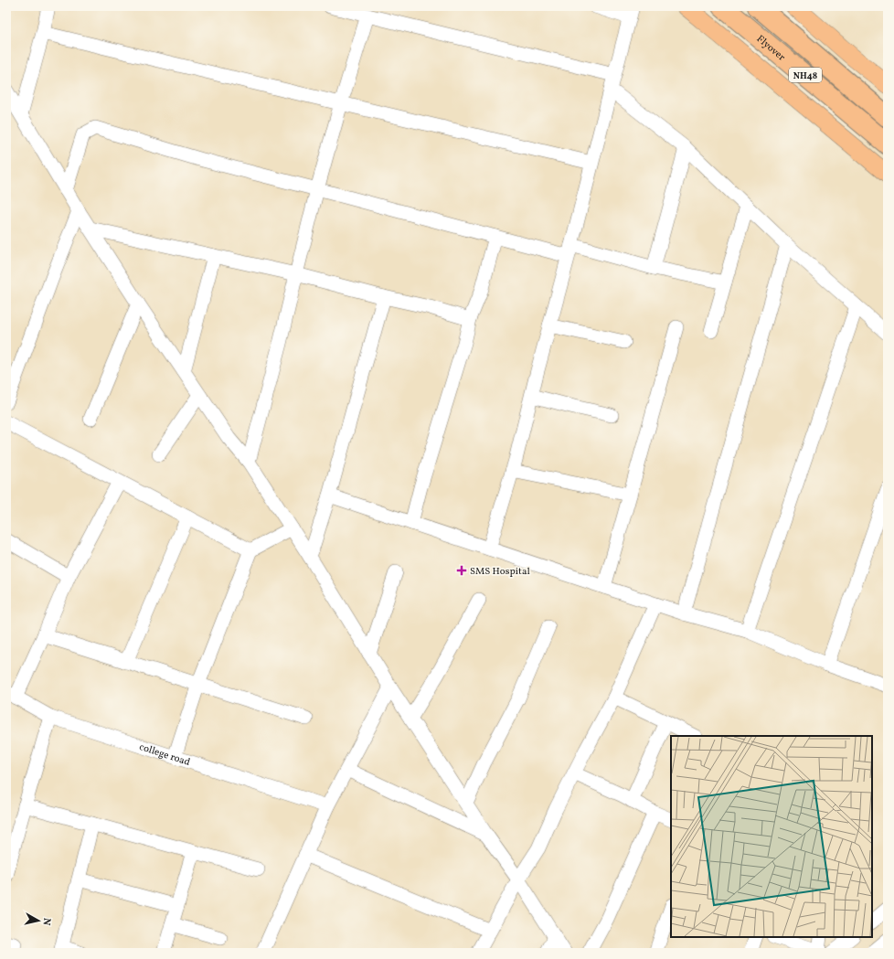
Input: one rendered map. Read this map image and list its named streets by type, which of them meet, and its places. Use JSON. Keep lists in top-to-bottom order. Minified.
{"streets":{"highway":["Flyover","NH48"],"street":["college road"]},"places":{"health":["SMS Hospital"]},"north":"right"}
